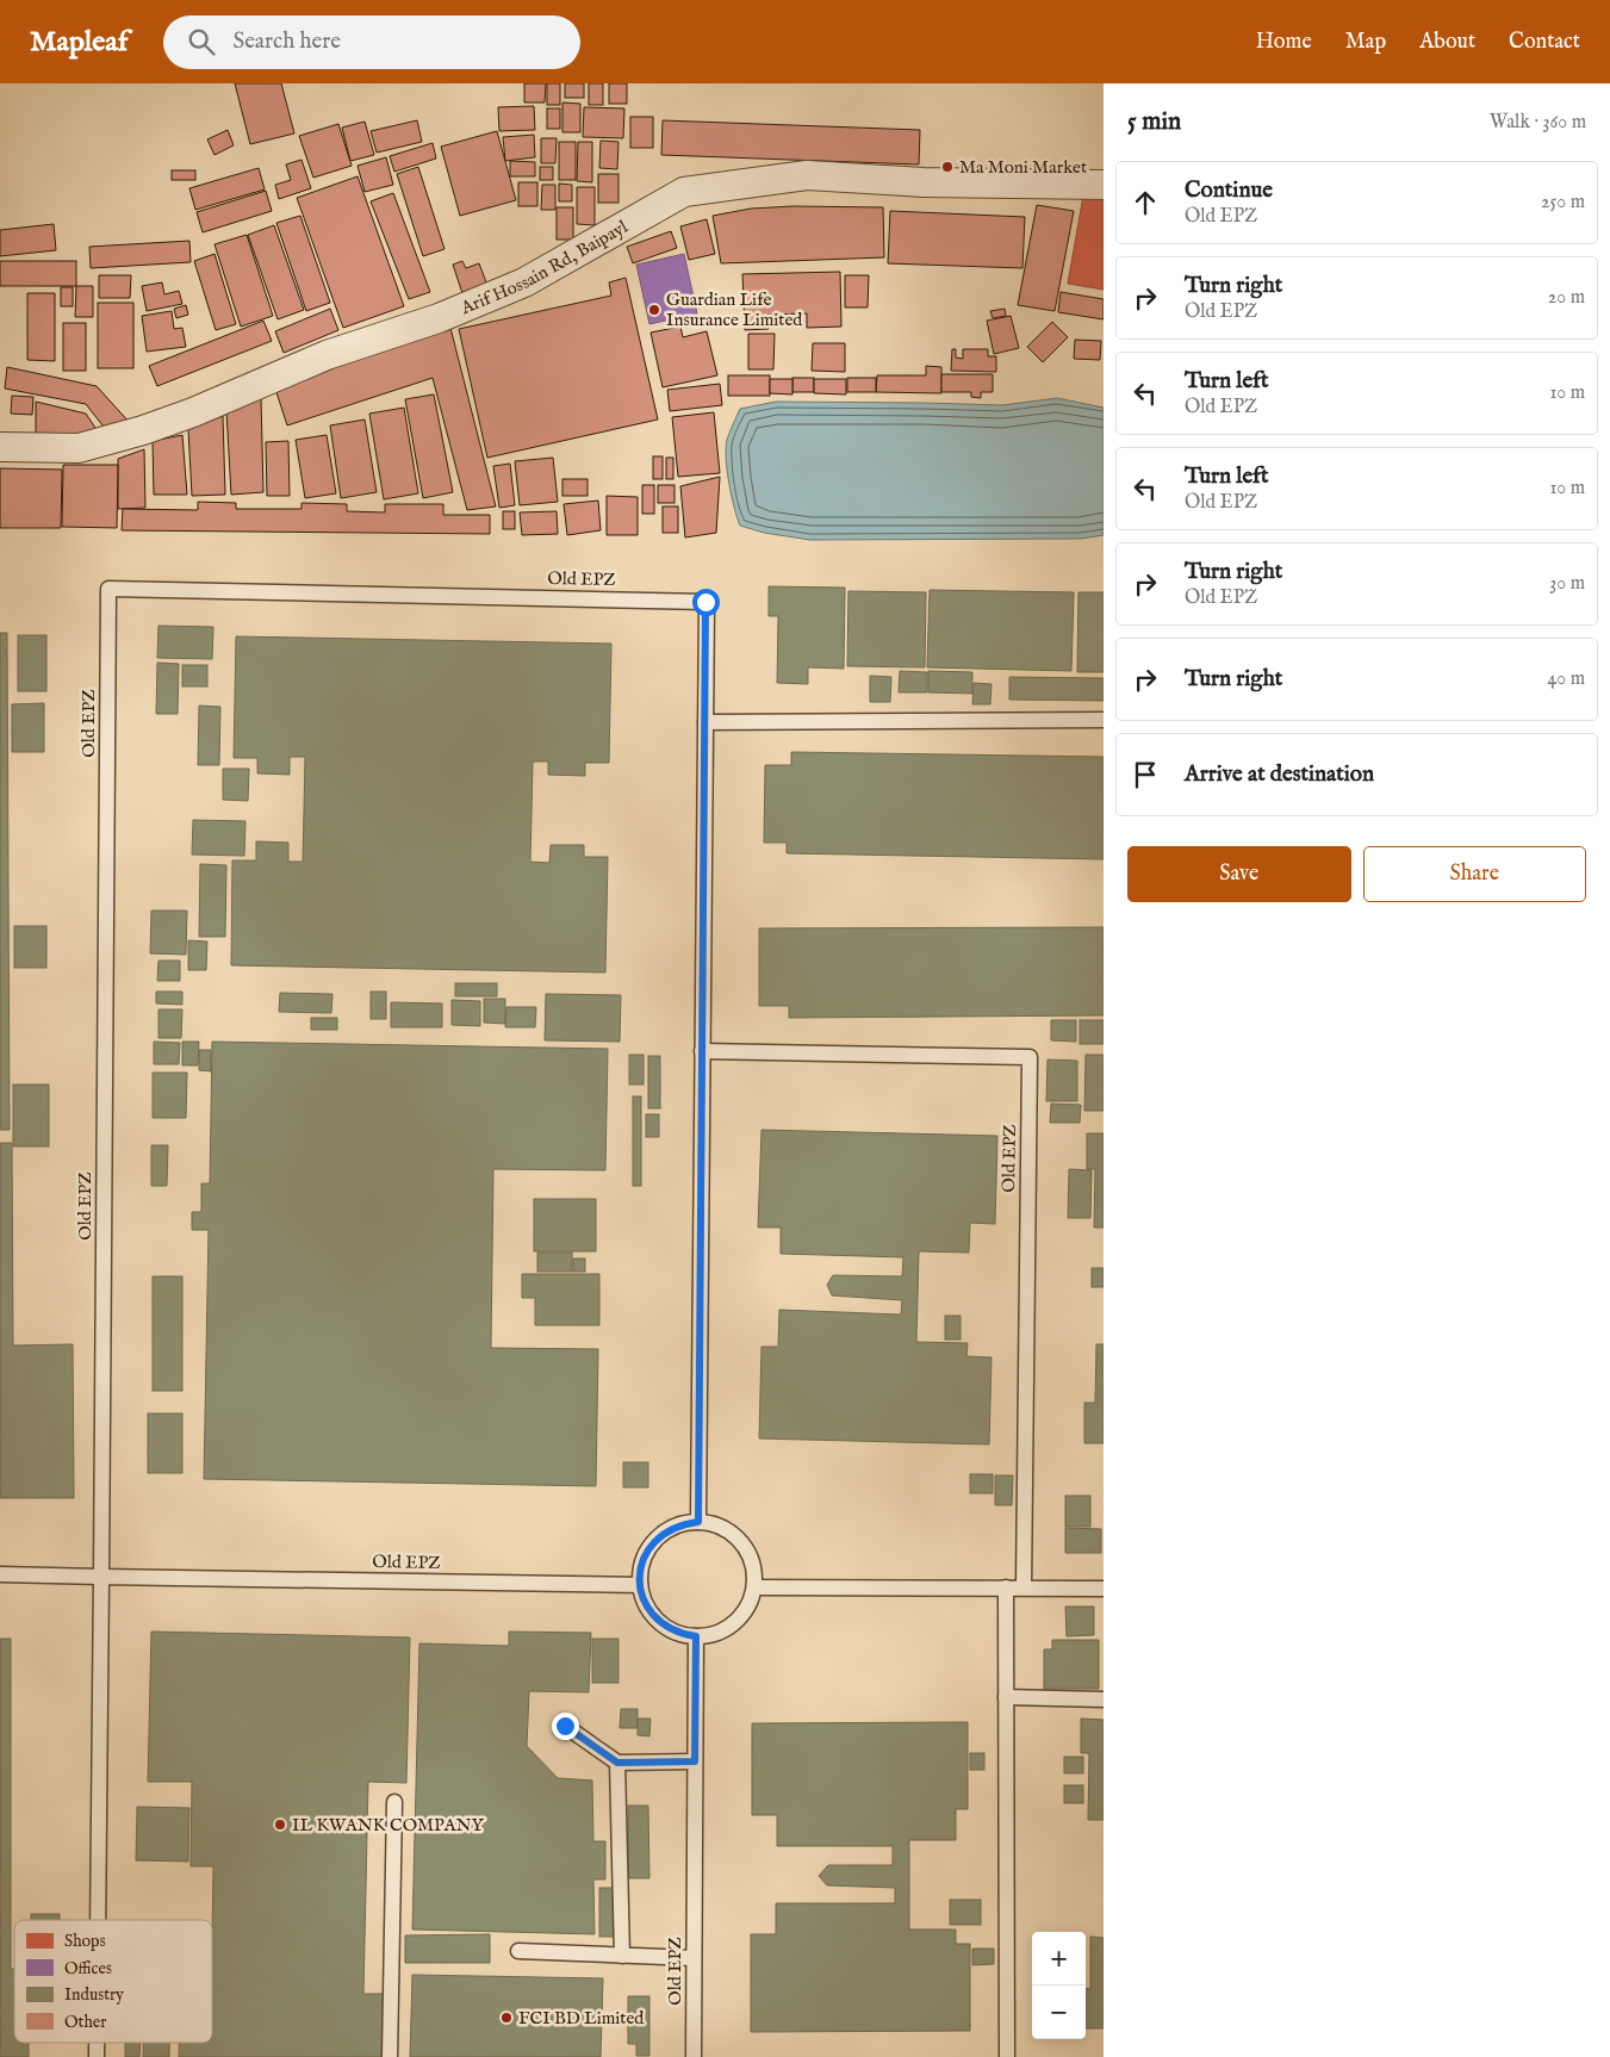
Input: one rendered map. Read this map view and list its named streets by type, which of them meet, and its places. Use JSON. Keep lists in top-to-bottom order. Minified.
{"streets":{"street":["Arif Hossain Rd, Baipayl"],"lane":["Old EPZ"]},"places":["Ma Moni Market","Guardian Life Insurance Limited","IL KWANK COMPANY","FCI BD Limited"],"legend":["Shops","Offices","Industry","Other"],"page":{"header":"Mapleaf","search":"Search here","nav":["Home","Map","About","Contact"],"heading":["5 min","Walk · 360 m"],"list":[["Continue","Old EPZ","250 m"],["Turn right","Old EPZ","20 m"],["Turn left","Old EPZ","10 m"],["Turn left","Old EPZ","10 m"],["Turn right","Old EPZ","30 m"],["Turn right","40 m"],"Arrive at destination"],"buttons":["Save","Share"],"map_buttons":["+","−"]}}
